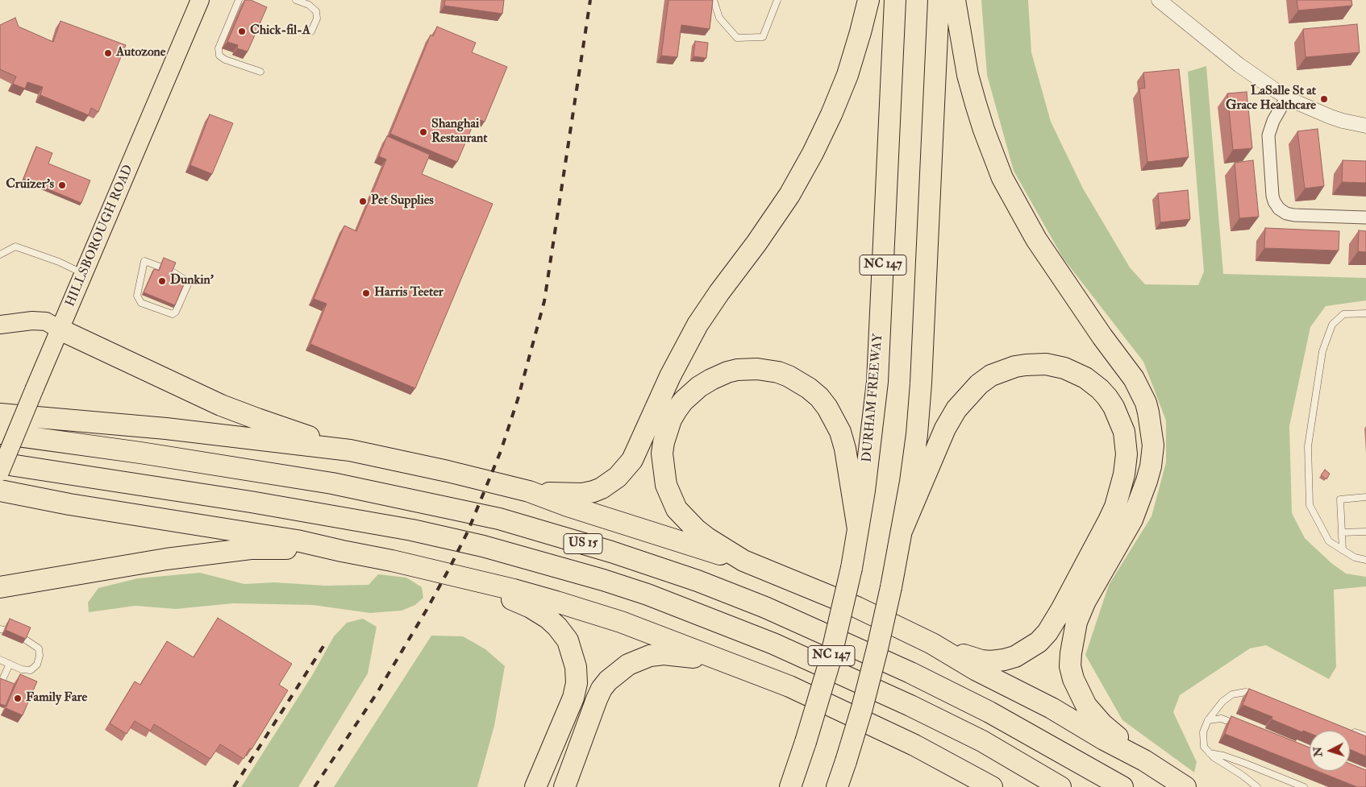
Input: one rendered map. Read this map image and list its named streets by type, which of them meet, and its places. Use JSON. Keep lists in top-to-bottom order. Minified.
{"streets":{"highway":["NC 147","DURHAM FREEWAY","US 15"],"main road":["HILLSBOROUGH ROAD"]},"places":["Chick-fil-A","Autozone","LaSalle St at Grace Healthcare","Shanghai Restaurant","Cruizer's","Pet Supplies","Dunkin'","Harris Teeter","Family Fare"],"north":"left"}
